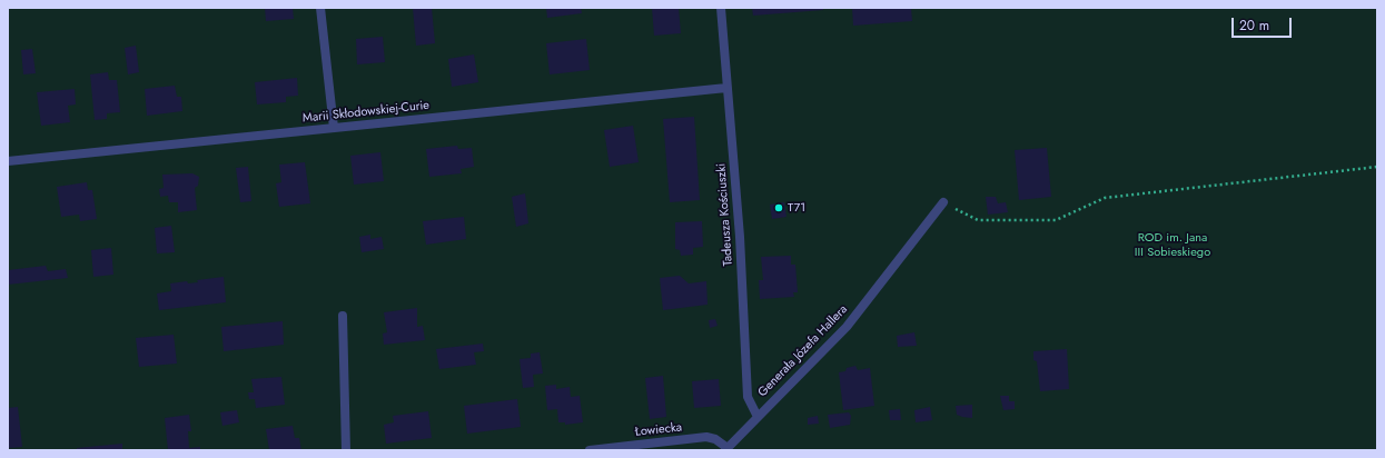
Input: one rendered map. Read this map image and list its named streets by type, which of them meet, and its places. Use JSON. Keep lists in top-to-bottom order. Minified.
{"streets":{"street":["Marii Skłodowskiej-Curie","Tadeusza Kościuszki","Generała Józefa Hallera","Łowiecka"]},"crossings":[["Marii Skłodowskiej-Curie","Tadeusza Kościuszki"],["Tadeusza Kościuszki","Generała Józefa Hallera"],["Generała Józefa Hallera","Łowiecka"]],"parks":["ROD im. Jana III Sobieskiego"],"places":["T71"],"scale_bar":"20 m"}
